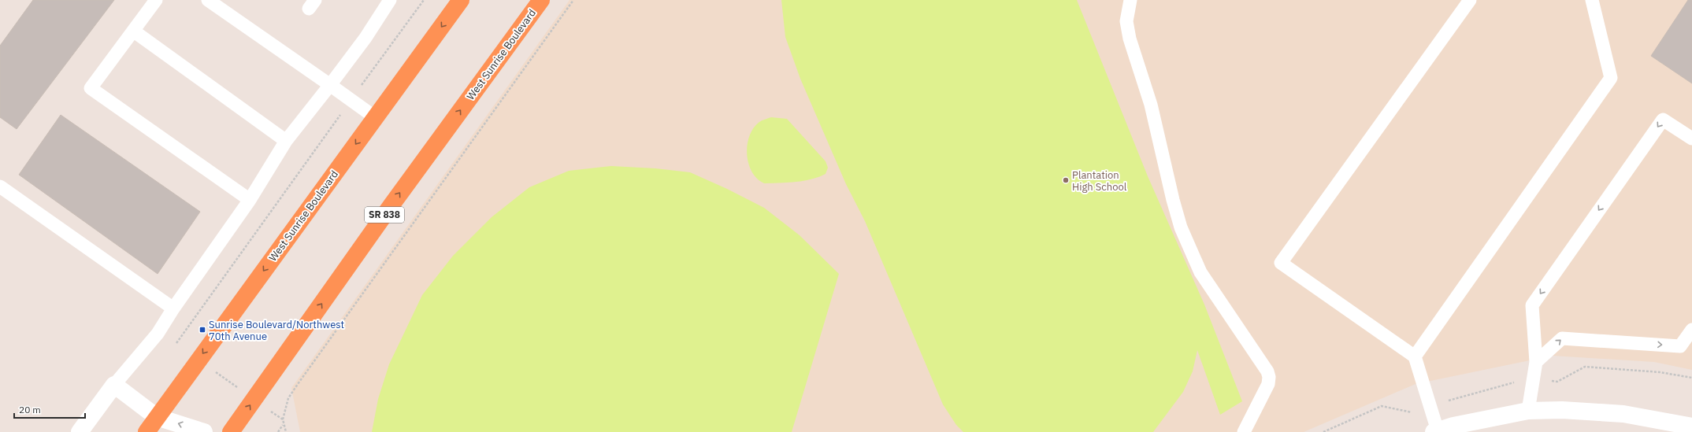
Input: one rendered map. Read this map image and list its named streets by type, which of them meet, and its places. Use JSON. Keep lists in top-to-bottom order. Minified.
{"streets":{"highway":["West Sunrise Boulevard","SR 838"]},"places":{"other":["Plantation High School"],"transit":["Sunrise Boulevard/Northwest 70th Avenue"]},"scale_bar":"20 m"}
